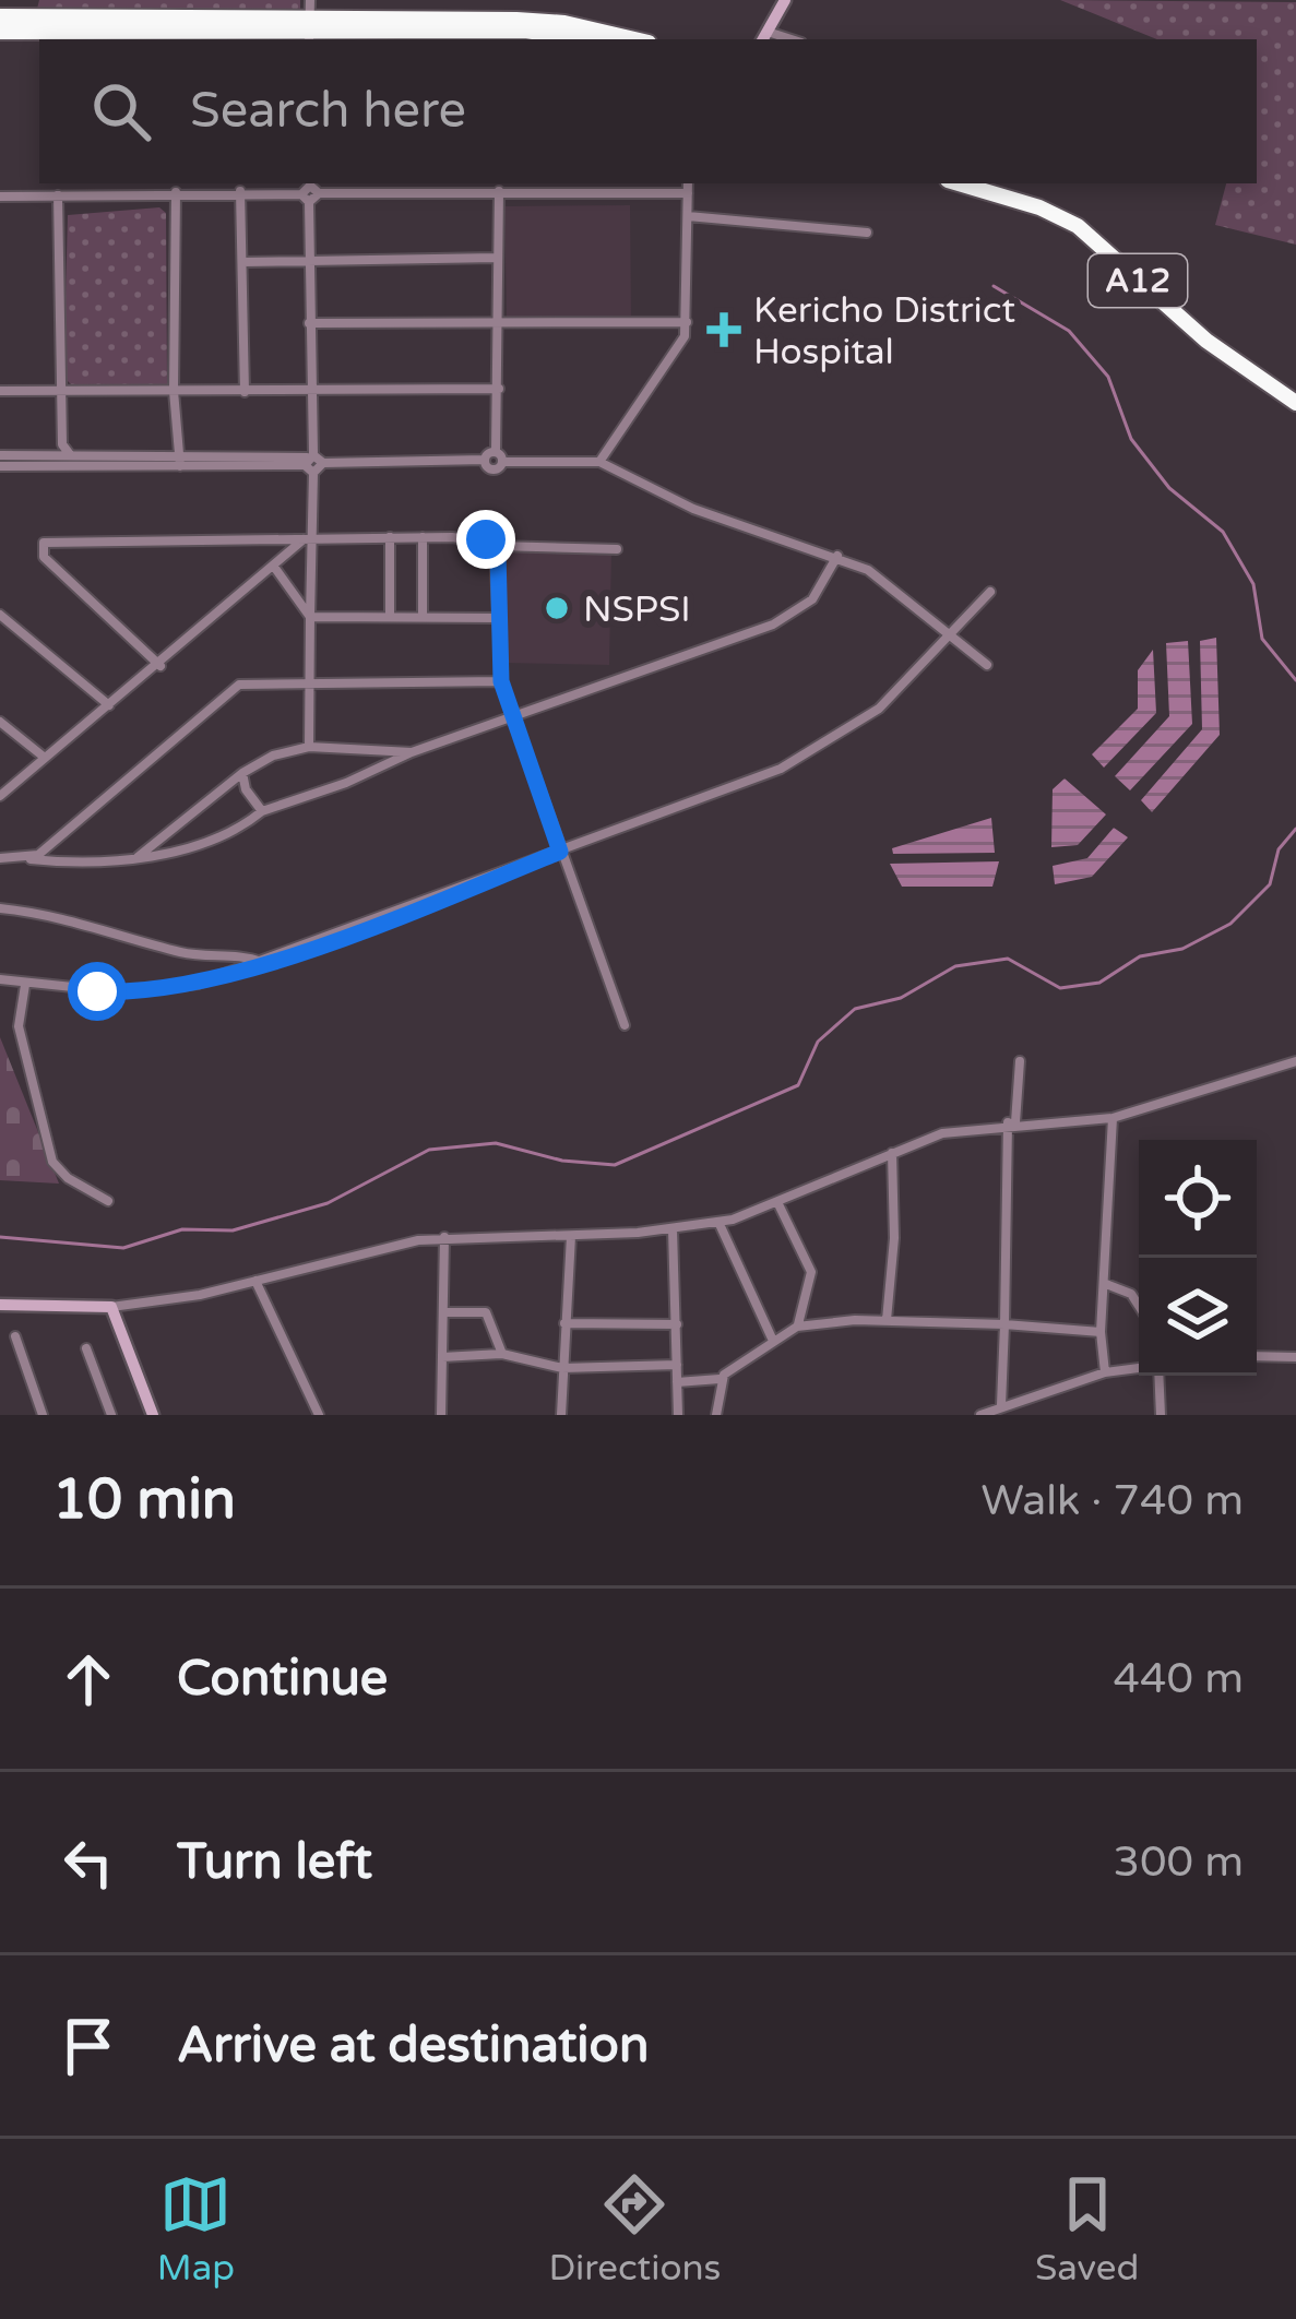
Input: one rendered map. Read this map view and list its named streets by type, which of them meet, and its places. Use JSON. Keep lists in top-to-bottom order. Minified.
{"streets":{"highway":["A12"]},"places":{"health":["Kericho District Hospital"],"other":["NSPSI"]},"page":{"search":"Search here","heading":["10 min","Walk · 740 m"],"list":[["Continue","440 m"],["Turn left","300 m"],"Arrive at destination"],"nav":["Map","Directions","Saved"]}}
